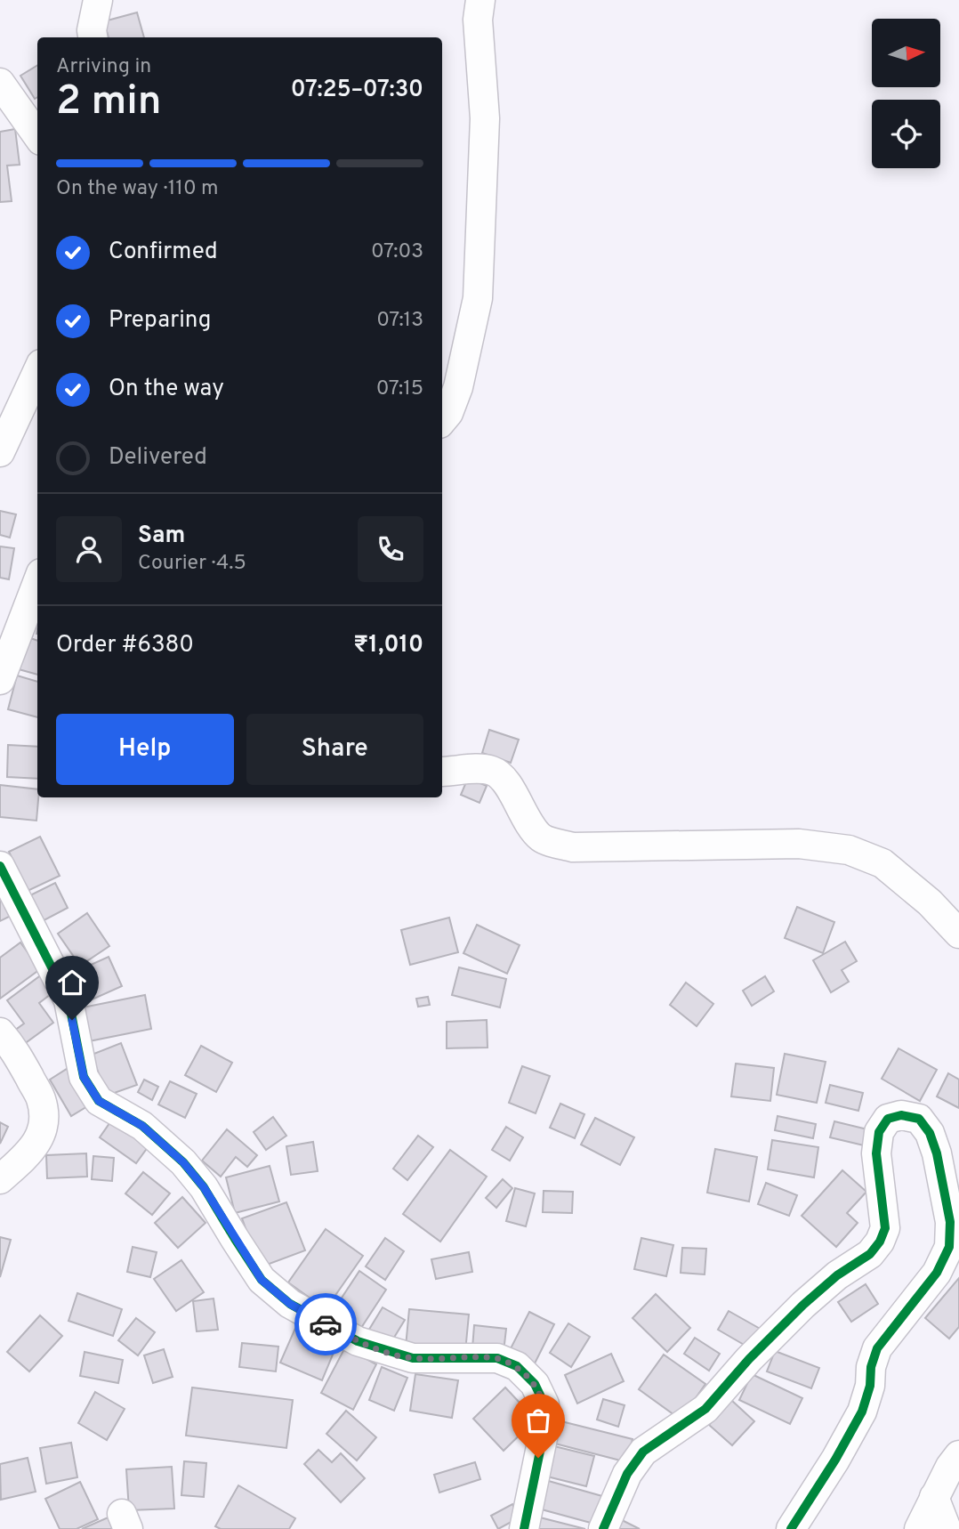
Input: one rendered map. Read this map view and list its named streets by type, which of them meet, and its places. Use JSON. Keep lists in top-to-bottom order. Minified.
{"north":"right","page":{"heading":["2 min","Arriving in","07:25–07:30"],"panel":["Sam","Courier · 4.5","Order #6380","₹1,010"],"bar":"On the way · 110 m","list":[["Confirmed","07:03"],["Preparing","07:13"],["On the way","07:15"],"Delivered"],"buttons":["Help","Share"]}}
